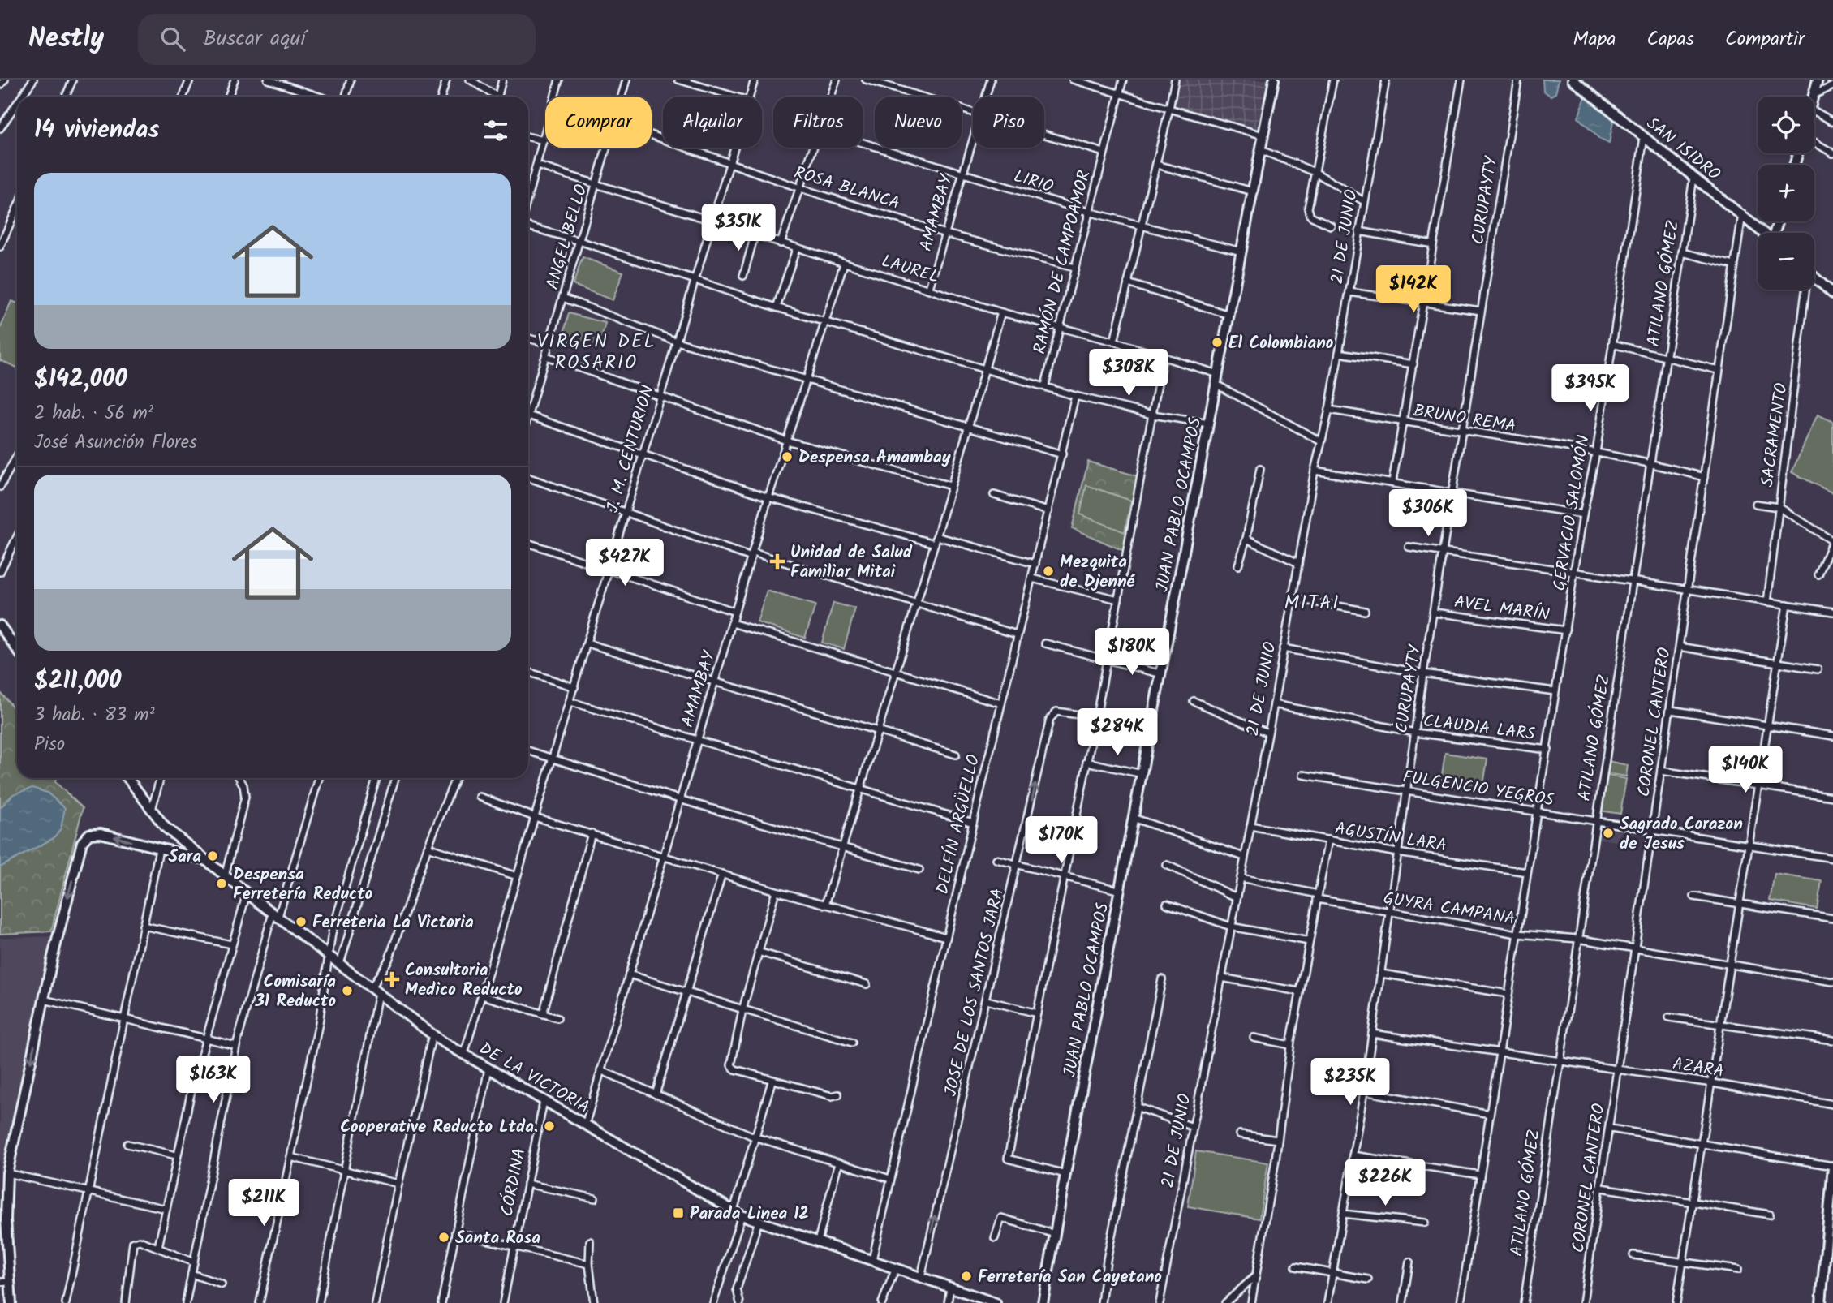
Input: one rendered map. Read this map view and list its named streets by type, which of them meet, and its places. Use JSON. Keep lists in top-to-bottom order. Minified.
{"streets":{"street":["SAN ISIDRO","LIRIO","ROSA BLANCA","CURUPAYTY","AMAMBAY","ANGEL BELLO","21 DE JUNIO","RAMÓN DE CAMPOAMOR","LAUREL","ATILANO GÓMEZ","BRUNO REMA","SACRAMENTO","J. M. CENTURION","JUAN PABLO OCAMPOS","GERVACIO SALOMÓN","AVEL MARÍN","CORONEL CANTERO","CLAUDIA LARS","FULGENCIO YEGROS","DELFÍN ARGÜELLO","AGUSTÍN LARA","GUYRA CAMPANA","JOSE DE LOS SANTOS JARA","AZARA","DE LA VICTORIA","CÓRDINA"]},"crossings":[["SAN ISIDRO","ATILANO GÓMEZ"],["SAN ISIDRO","GERVACIO SALOMÓN"],["SAN ISIDRO","CORONEL CANTERO"],["LIRIO","AMAMBAY"],["LIRIO","RAMÓN DE CAMPOAMOR"],["LIRIO","JUAN PABLO OCAMPOS"],["ROSA BLANCA","AMAMBAY"],["ROSA BLANCA","RAMÓN DE CAMPOAMOR"],["ROSA BLANCA","J. M. CENTURION"],["CURUPAYTY","BRUNO REMA"],["CURUPAYTY","AVEL MARÍN"],["CURUPAYTY","CLAUDIA LARS"],["CURUPAYTY","FULGENCIO YEGROS"],["CURUPAYTY","AGUSTÍN LARA"],["CURUPAYTY","GUYRA CAMPANA"],["AMAMBAY","LAUREL"],["AMAMBAY","DE LA VICTORIA"],["ANGEL BELLO","LAUREL"],["21 DE JUNIO","BRUNO REMA"],["21 DE JUNIO","CLAUDIA LARS"],["21 DE JUNIO","AGUSTÍN LARA"],["21 DE JUNIO","GUYRA CAMPANA"],["RAMÓN DE CAMPOAMOR","LAUREL"],["LAUREL","J. M. CENTURION"],["LAUREL","JUAN PABLO OCAMPOS"],["ATILANO GÓMEZ","BRUNO REMA"],["ATILANO GÓMEZ","FULGENCIO YEGROS"],["ATILANO GÓMEZ","GUYRA CAMPANA"],["ATILANO GÓMEZ","AZARA"],["BRUNO REMA","GERVACIO SALOMÓN"],["BRUNO REMA","CORONEL CANTERO"],["J. M. CENTURION","DE LA VICTORIA"],["GERVACIO SALOMÓN","AVEL MARÍN"],["GERVACIO SALOMÓN","CLAUDIA LARS"],["GERVACIO SALOMÓN","FULGENCIO YEGROS"],["GERVACIO SALOMÓN","AGUSTÍN LARA"],["GERVACIO SALOMÓN","GUYRA CAMPANA"],["GERVACIO SALOMÓN","AZARA"],["CORONEL CANTERO","FULGENCIO YEGROS"],["CORONEL CANTERO","GUYRA CAMPANA"],["CORONEL CANTERO","AZARA"],["DELFÍN ARGÜELLO","DE LA VICTORIA"],["JOSE DE LOS SANTOS JARA","DE LA VICTORIA"],["DE LA VICTORIA","CÓRDINA"]],"districts":["VIRGEN DEL ROSARIO","MITAI"],"places":{"other":["El Colombiano","Despensa Amambay","Mezquita de Djenné","Sagrado Corazon de Jesus","Sara","Despensa Ferretería Reducto","Ferreteria La Victoria","Comisaría 31 Reducto","Cooperative Reducto Ltda.","Santa Rosa","Ferretería San Cayetano"],"health":["Unidad de Salud Familiar Mitai","Consultoria Medico Reducto"],"transit":["Parada Linea 12"]},"page":{"header":"Nestly","search":"Buscar aquí","nav":["Mapa","Capas","Compartir"],"map_buttons":["+","−"],"chip":["Comprar","Alquilar","Filtros","Nuevo","Piso"],"heading":"14 viviendas","list":[{"name":"$142,000","note":"2 hab. · 56 m² · José Asunción Flores"},{"name":"$211,000","note":"3 hab. · 83 m² · Piso"}],"price":["$351K","$142K","$308K","$395K","$306K","$427K","$180K","$284K","$140K","$170K","$163K","$235K","$226K","$211K"]}}
